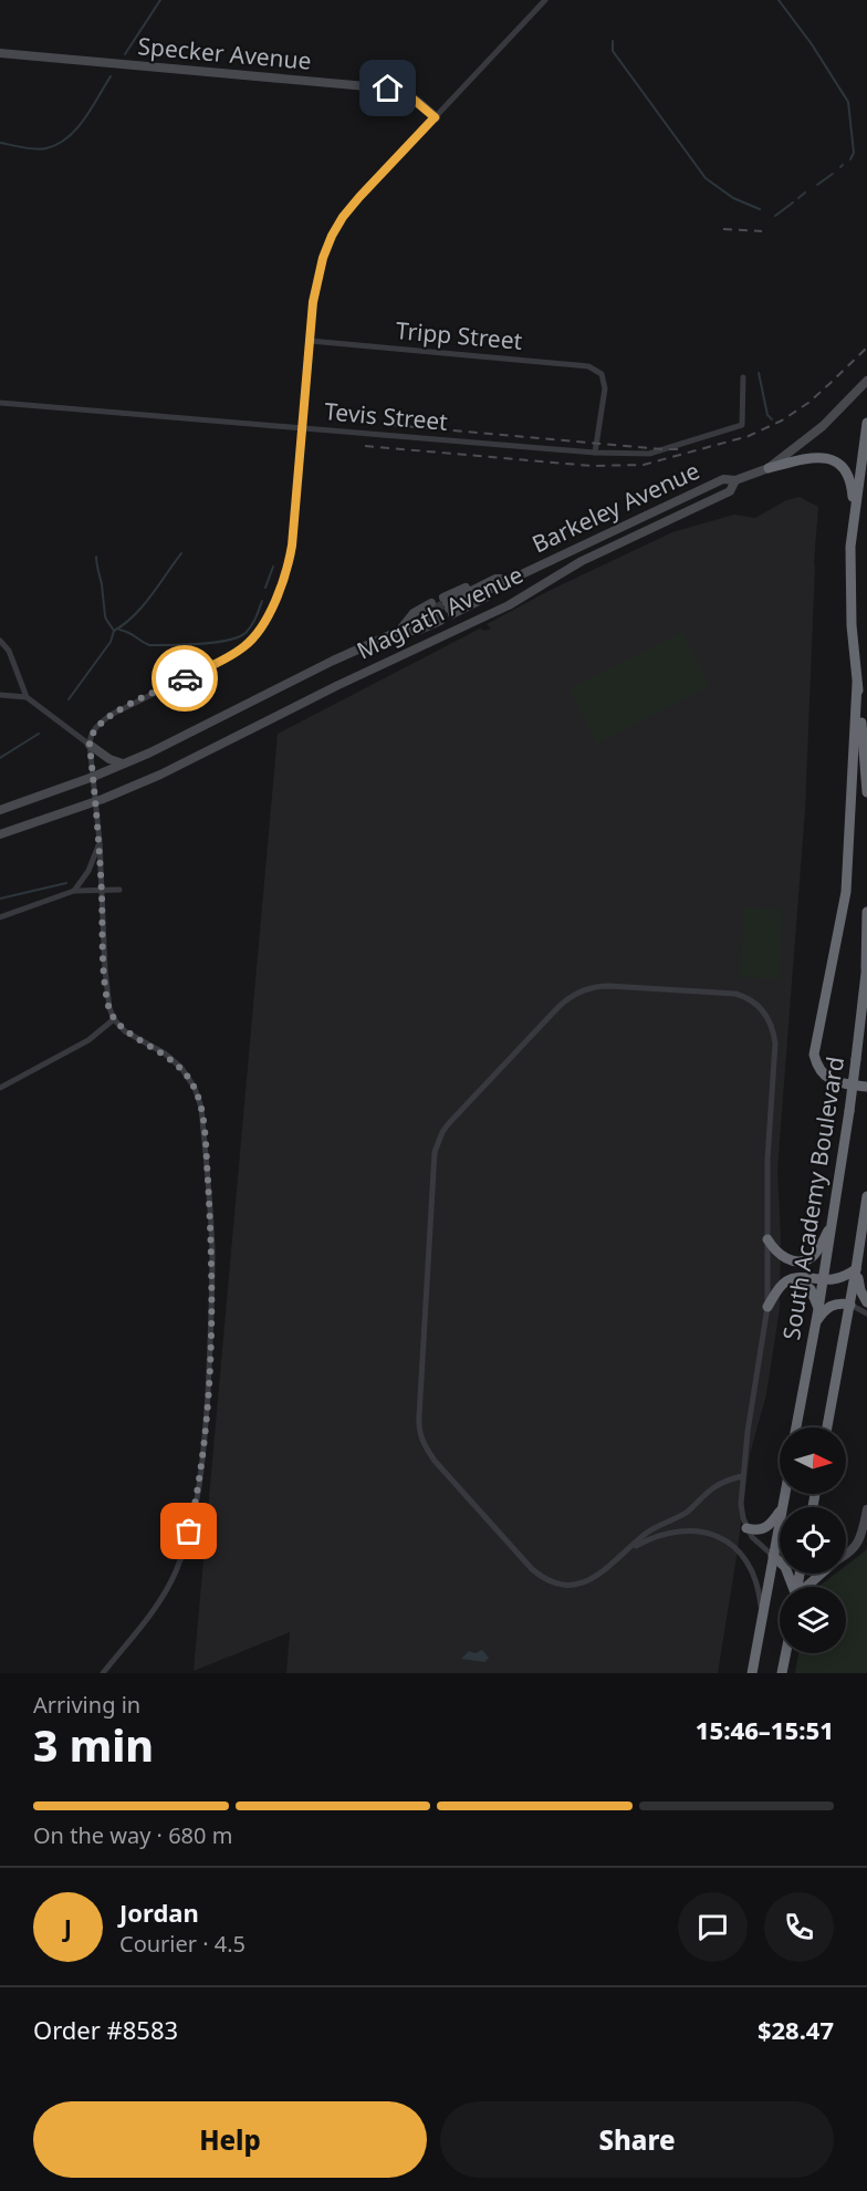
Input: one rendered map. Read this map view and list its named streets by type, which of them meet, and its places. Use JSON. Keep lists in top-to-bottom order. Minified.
{"streets":{"highway":["South Academy Boulevard"],"main road":["Specker Avenue","Barkeley Avenue","Magrath Avenue"],"street":["Tripp Street","Tevis Street"]},"crossings":[["Tripp Street","Tevis Street"],["Barkeley Avenue","Magrath Avenue"]],"north":"right","page":{"heading":["3 min","Arriving in","15:46–15:51"],"panel":["Jordan","Courier · 4.5","Order #8583","$28.47"],"bar":"On the way · 680 m","round":"J","buttons":["Help","Share"]}}
